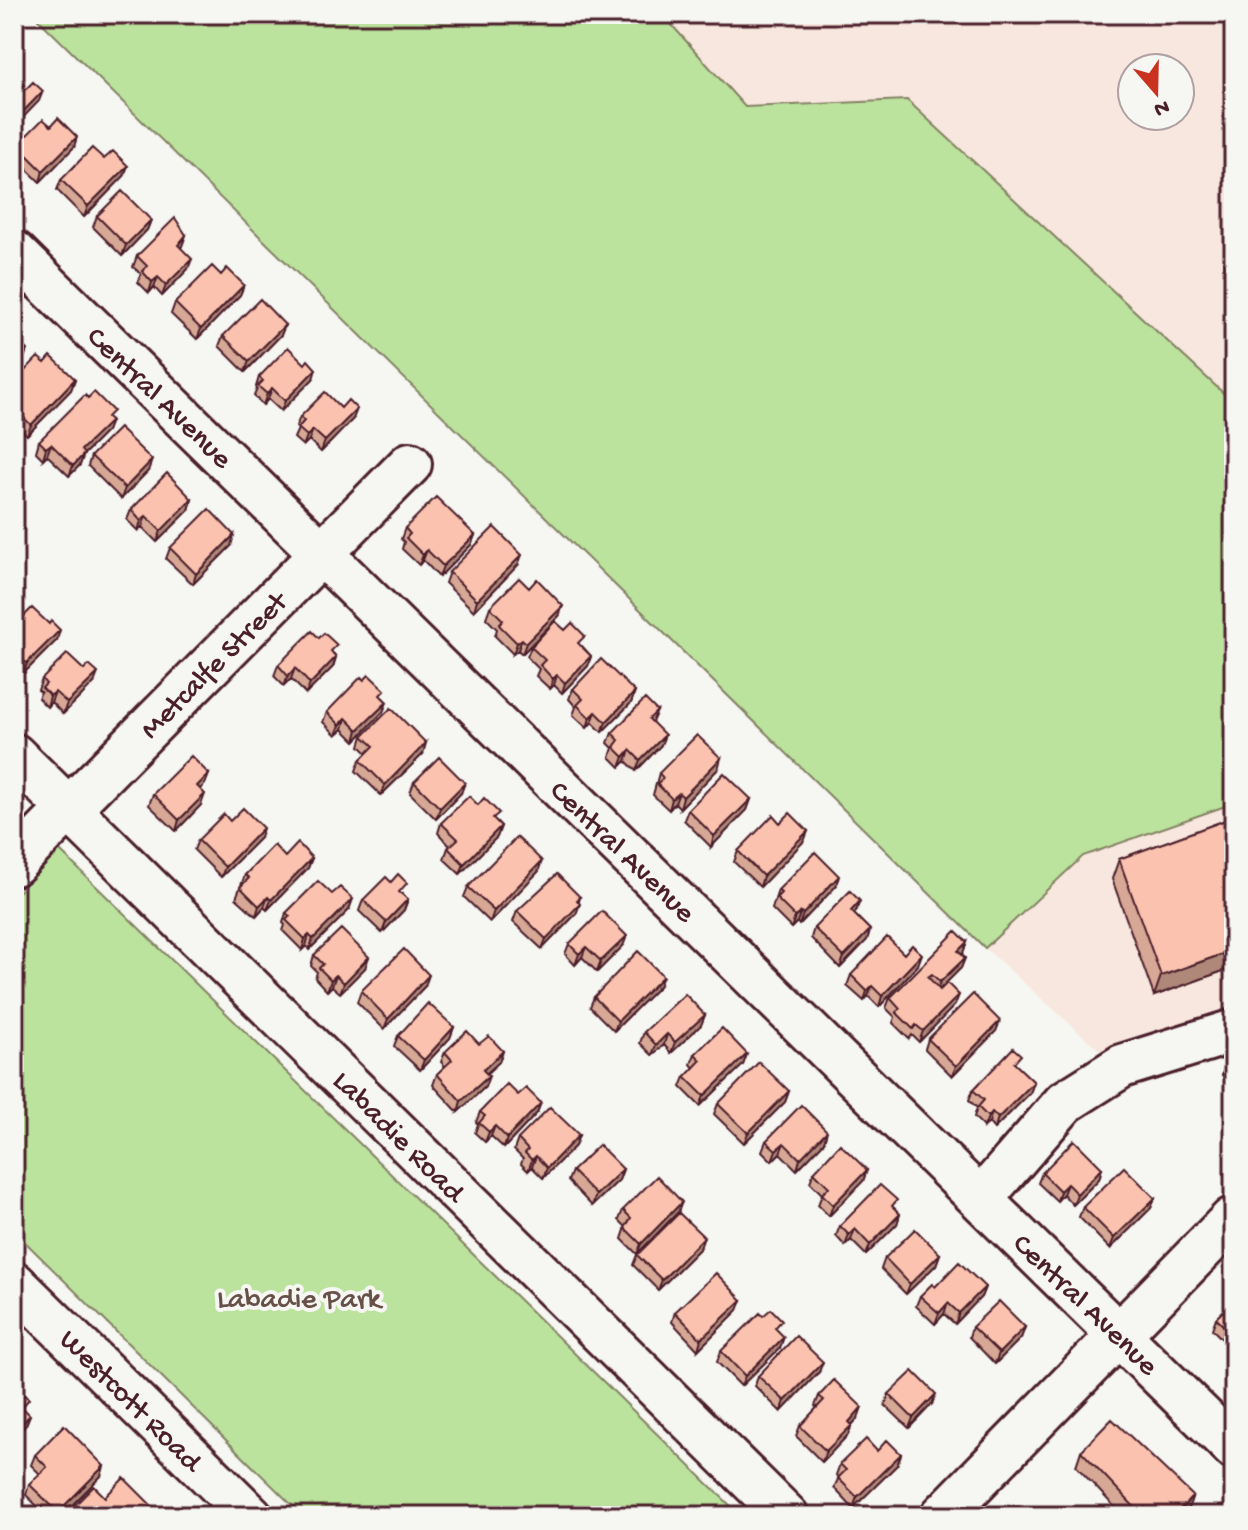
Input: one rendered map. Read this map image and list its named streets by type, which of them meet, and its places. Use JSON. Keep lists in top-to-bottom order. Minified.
{"streets":{"street":["Central Avenue","Metcalfe Street","Labadie Road","Westcott Road"]},"crossings":[["Central Avenue","Metcalfe Street"],["Metcalfe Street","Labadie Road"]],"parks":["Labadie Park"],"north":"bottom"}
